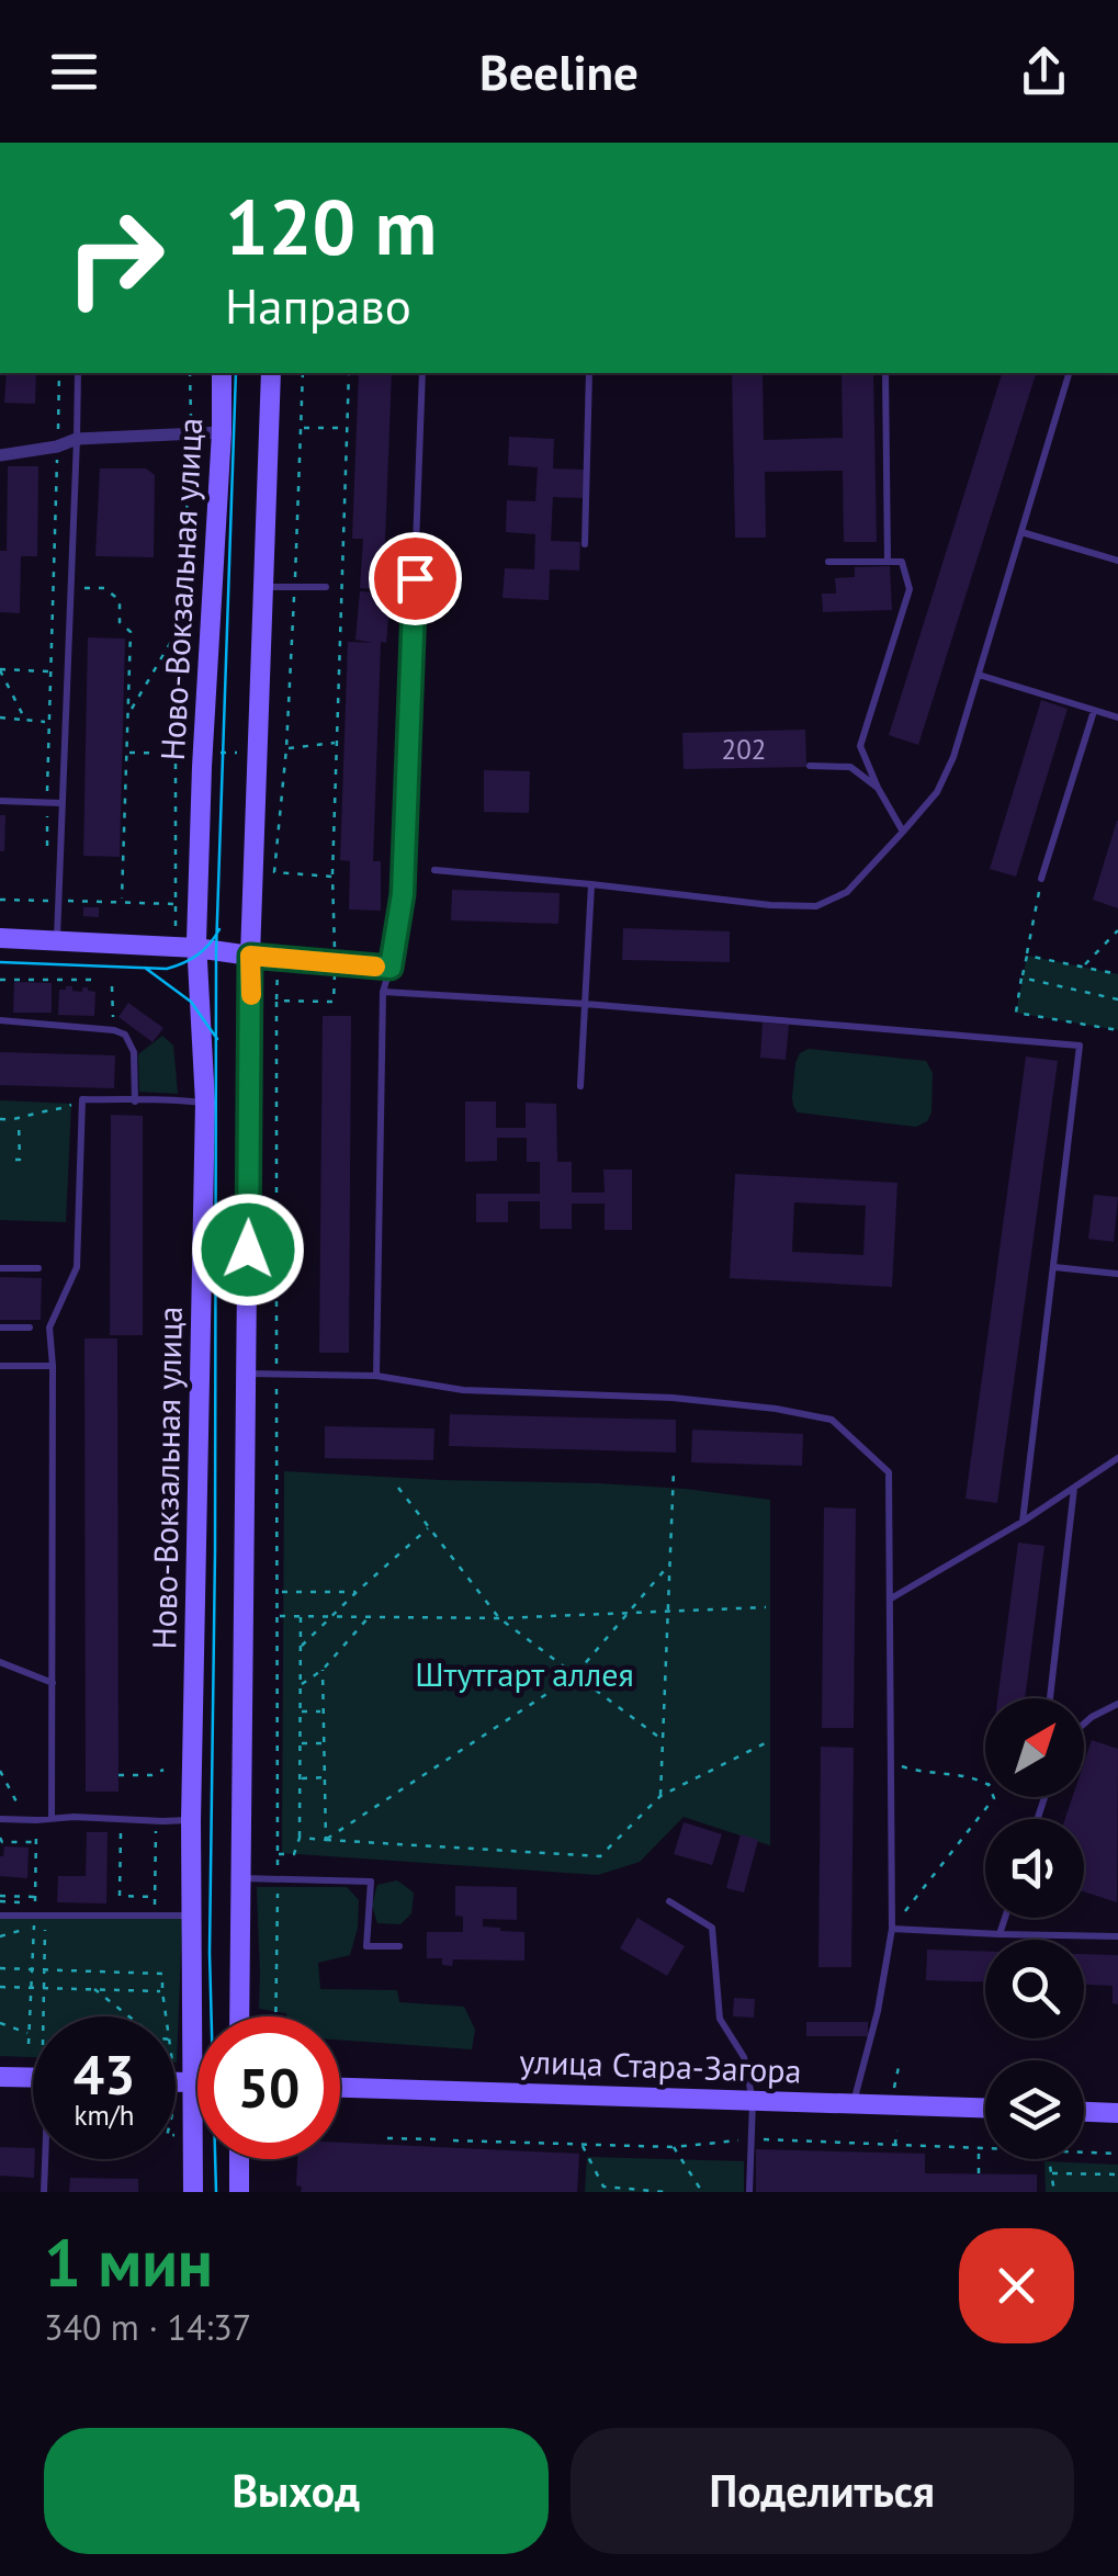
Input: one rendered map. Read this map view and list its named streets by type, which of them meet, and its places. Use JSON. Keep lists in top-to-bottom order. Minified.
{"streets":{"main road":["Ново-Вокзальная улица","улица Стара-Загора"]},"parks":["Штутгарт аллея"],"house_numbers":["202"],"north":"top right","page":{"header":"Beeline","turn":["120 m","Направо"],"speed":"43 km/h","limit":"50","heading":["1 мин","340 m · 14:37"],"buttons":["Выход","Поделиться"]}}
